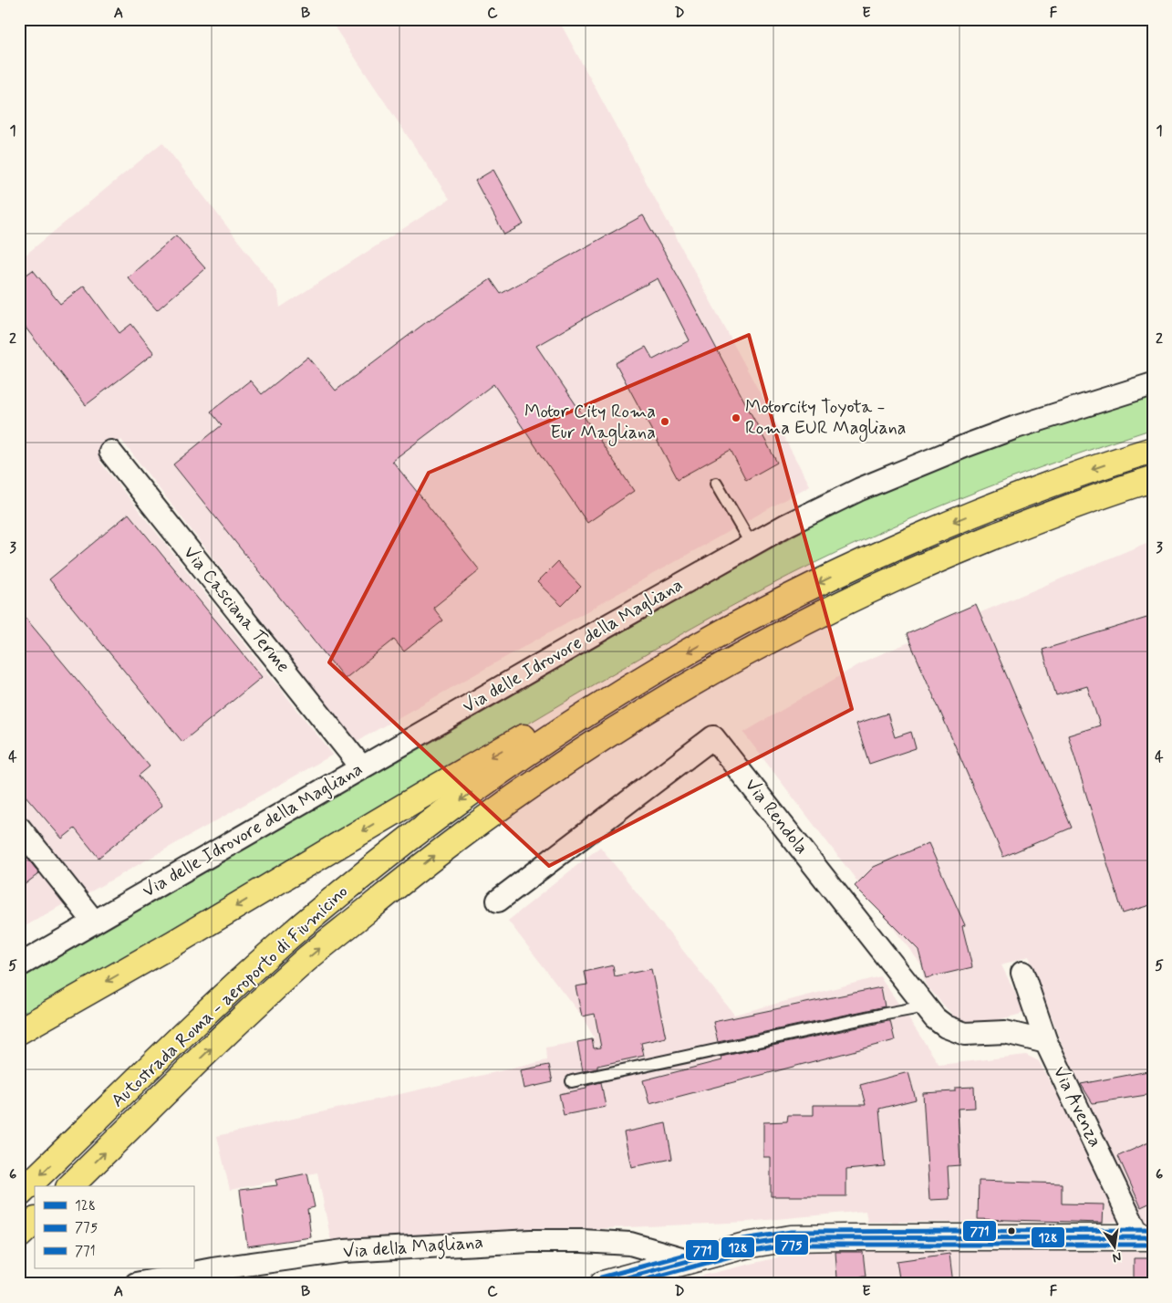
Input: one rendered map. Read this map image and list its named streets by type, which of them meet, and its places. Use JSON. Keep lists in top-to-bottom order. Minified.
{"streets":{"highway":["Autostrada Roma - aeroporto di Fiumicino"],"street":["Via Casciana Terme","Via delle Idrovore della Magliana","Via Rendola","Via Avenza","Via della Magliana"]},"crossings":[["Via Casciana Terme","Via delle Idrovore della Magliana"],["Via Rendola","Via Avenza"]],"places":["Motorcity Toyota - Roma EUR Magliana","Motor City Roma Eur Magliana"],"lines":["transit line 771","transit line 128","transit line 775"],"legend":["128","775","771"],"north":"bottom","grid":{"columns":["A","B","C","D","E","F"],"rows":["1","2","3","4","5","6"]}}
